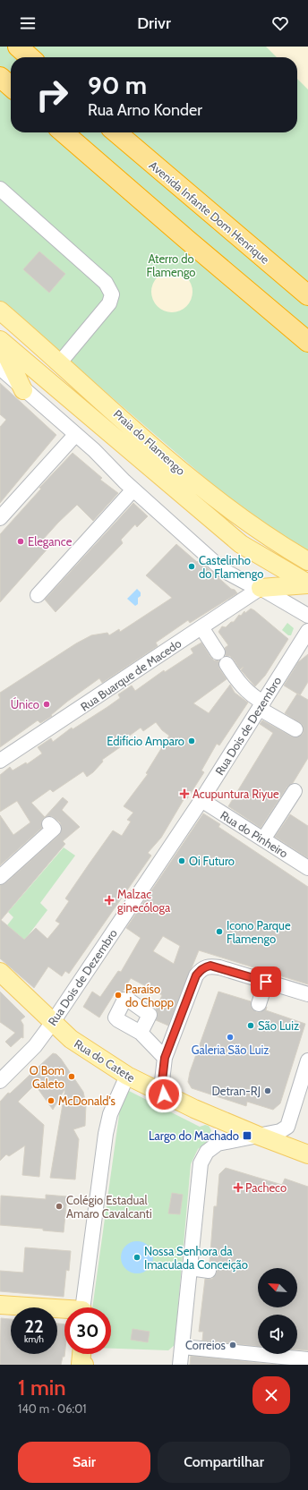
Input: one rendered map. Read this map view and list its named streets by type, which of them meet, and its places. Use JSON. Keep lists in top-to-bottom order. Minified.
{"streets":{"highway":["Avenida Infante Dom Henrique"],"main road":["Praia do Flamengo","Rua do Catete"],"street":["Rua Buarque de Macedo","Rua Dois de Dezembro","Rua do Pinheiro"]},"crossings":[["Rua Dois de Dezembro","Rua do Pinheiro"],["Rua Dois de Dezembro","Rua do Catete"]],"parks":["Aterro do Flamengo"],"places":{"other":["Elegance","Castelinho do Flamengo","Único","Edifício Amparo","Oi Futuro","Icono Parque Flamengo","Paraíso do Chopp","São Luiz","Galeria São Luiz","O Bom Galeto","Detran-RJ","McDonald's","Colégio Estadual Amaro Cavalcanti","Nossa Senhora da Imaculada Conceição","Correios"],"health":["Acupuntura Riyue","Malzac ginecóloga","Pacheco"],"transit":["Largo do Machado"]},"north":"top left","page":{"header":"Drivr","turn":["90 m","Rua Arno Konder"],"speed":"22 km/h","limit":"30","heading":["1 min","140 m · 06:01"],"buttons":["Sair","Compartilhar"]}}
